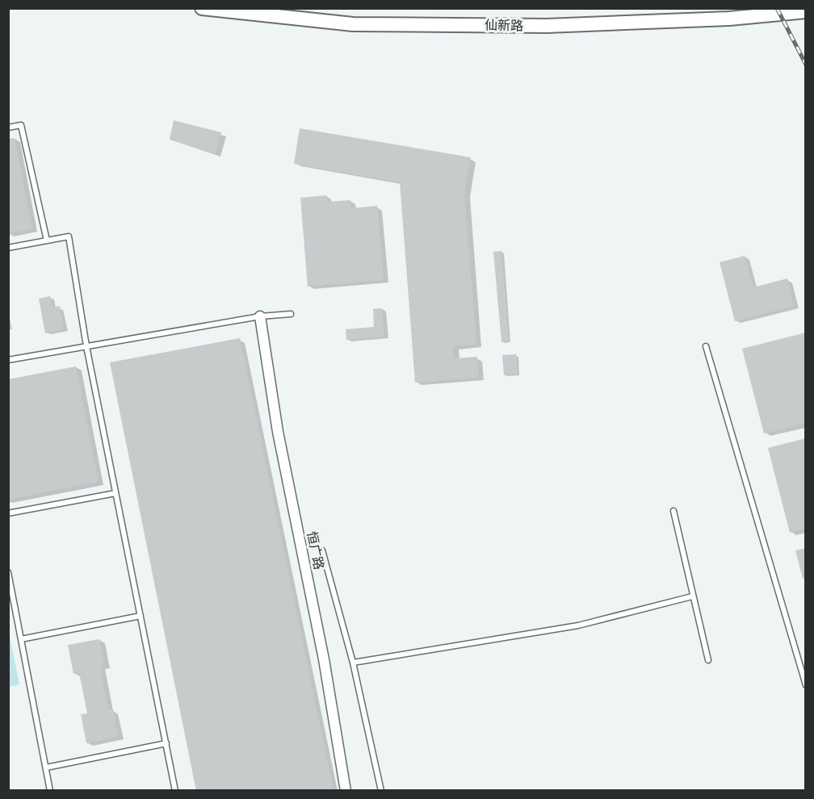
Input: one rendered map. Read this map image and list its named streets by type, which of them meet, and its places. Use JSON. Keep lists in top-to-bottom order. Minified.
{"streets":{"main road":["仙新路"],"street":["恒广路"]}}
